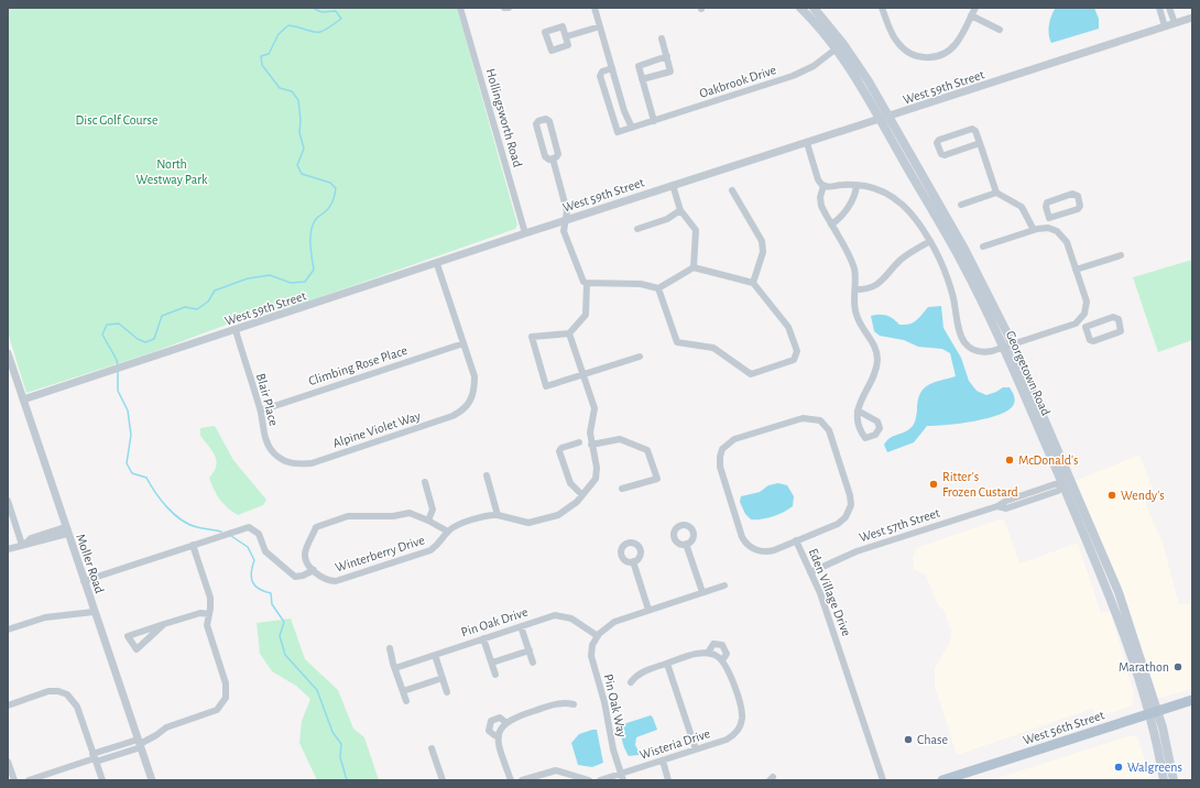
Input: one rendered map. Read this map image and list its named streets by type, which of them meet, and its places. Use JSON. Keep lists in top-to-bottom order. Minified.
{"streets":{"main road":["Georgetown Road","West 56th Street"],"street":["Oakbrook Drive","West 59th Street","Hollingsworth Road","Climbing Rose Place","Blair Place","Alpine Violet Way","West 57th Street","Winterberry Drive","Moller Road","Eden Village Drive","Pin Oak Drive","Pin Oak Way","Wisteria Drive"]},"crossings":[["Oakbrook Drive","Georgetown Road"],["West 59th Street","Hollingsworth Road"],["West 59th Street","Georgetown Road"],["West 59th Street","Blair Place"],["West 59th Street","Moller Road"],["Climbing Rose Place","Blair Place"],["Climbing Rose Place","Alpine Violet Way"],["Georgetown Road","West 57th Street"],["Georgetown Road","West 56th Street"],["Blair Place","Alpine Violet Way"],["West 57th Street","Eden Village Drive"],["Pin Oak Drive","Pin Oak Way"],["Pin Oak Way","Wisteria Drive"]],"parks":["Disc Golf Course","North Westway Park"],"places":["McDonald's","Ritter's Frozen Custard","Wendy's","Marathon","Chase","Walgreens"]}
